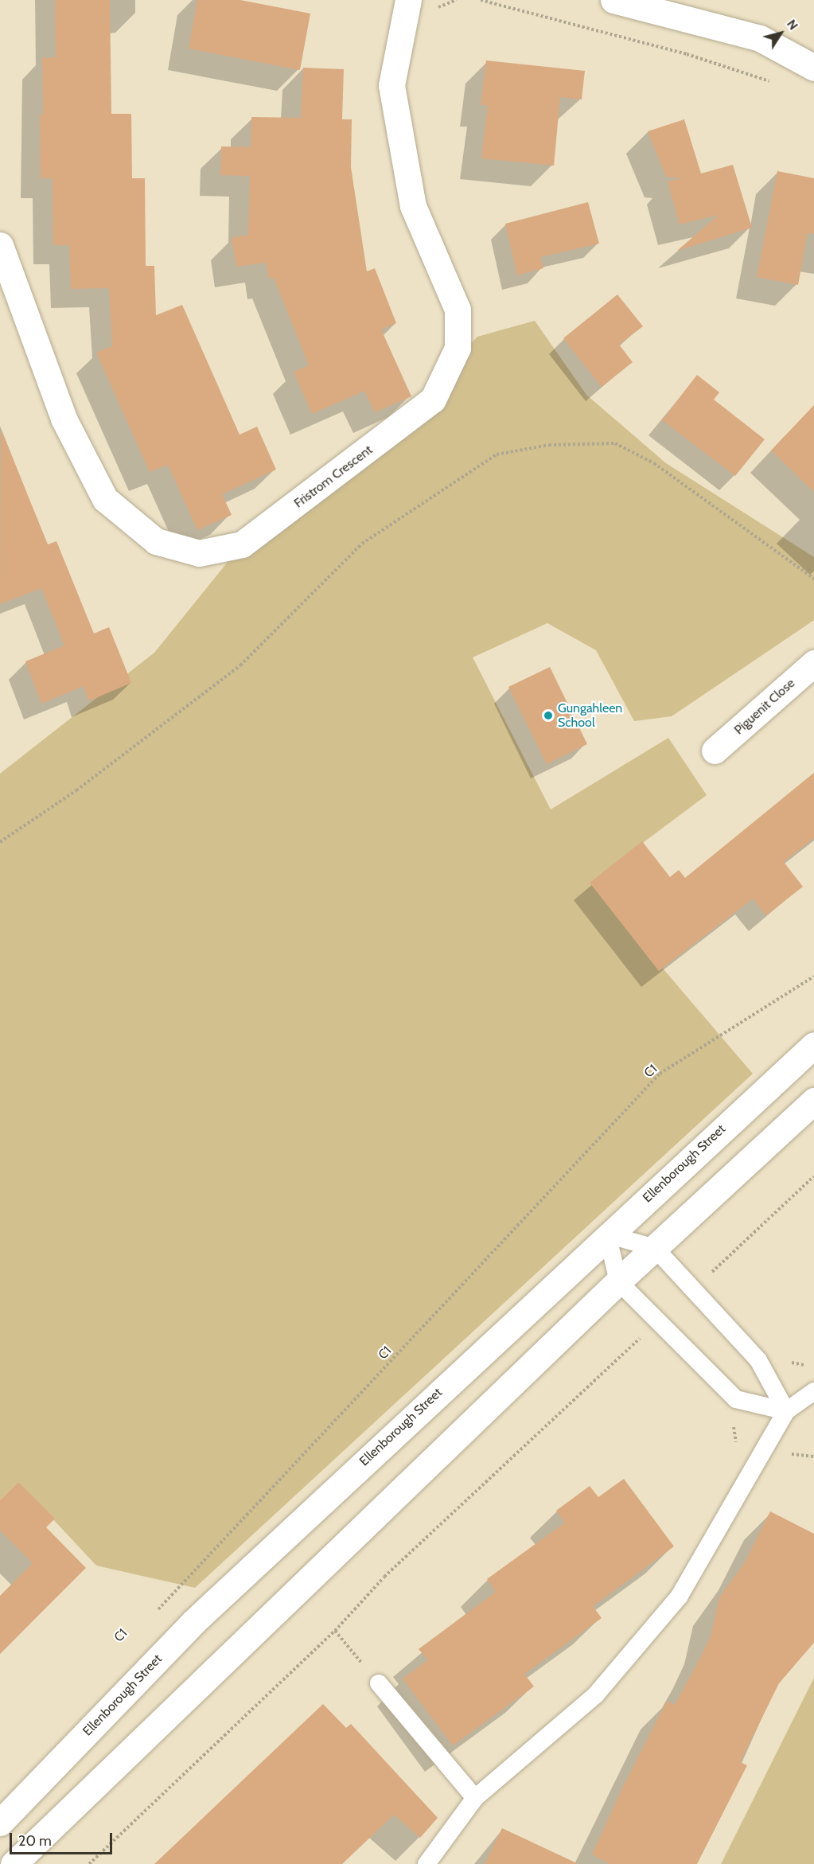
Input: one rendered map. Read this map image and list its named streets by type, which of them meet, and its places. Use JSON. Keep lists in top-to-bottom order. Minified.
{"streets":{"main road":["Fristrom Crescent","Piguenit Close","Ellenborough Street"],"path":["C1"]},"places":["Gungahleen School"],"scale_bar":"20 m","north":"top right"}
